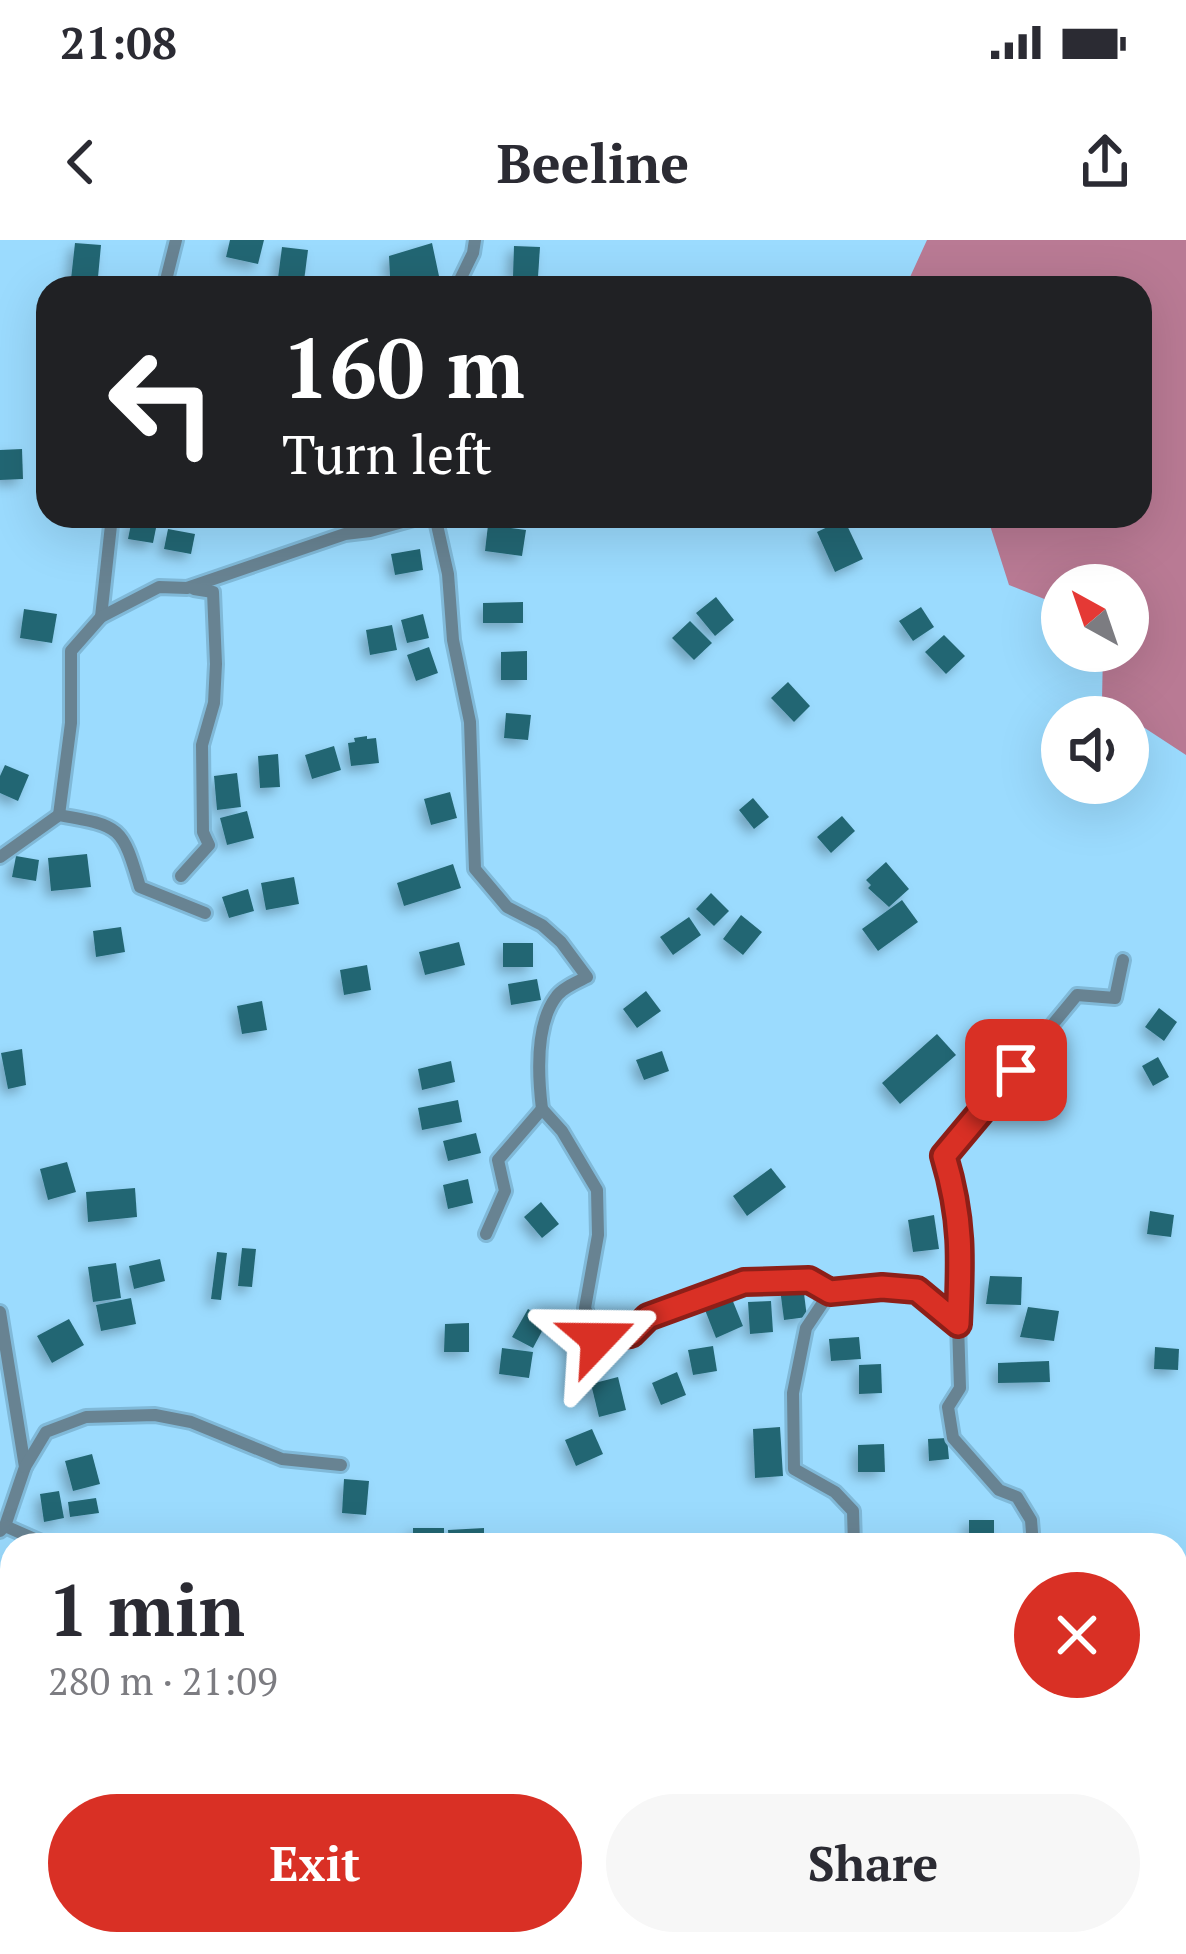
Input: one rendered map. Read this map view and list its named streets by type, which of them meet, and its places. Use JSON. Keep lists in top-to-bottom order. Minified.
{"north":"top left","page":{"status":"21:08","header":"Beeline","turn":["160 m","Turn left"],"heading":["1 min","280 m · 21:09"],"buttons":["Exit","Share"]}}
